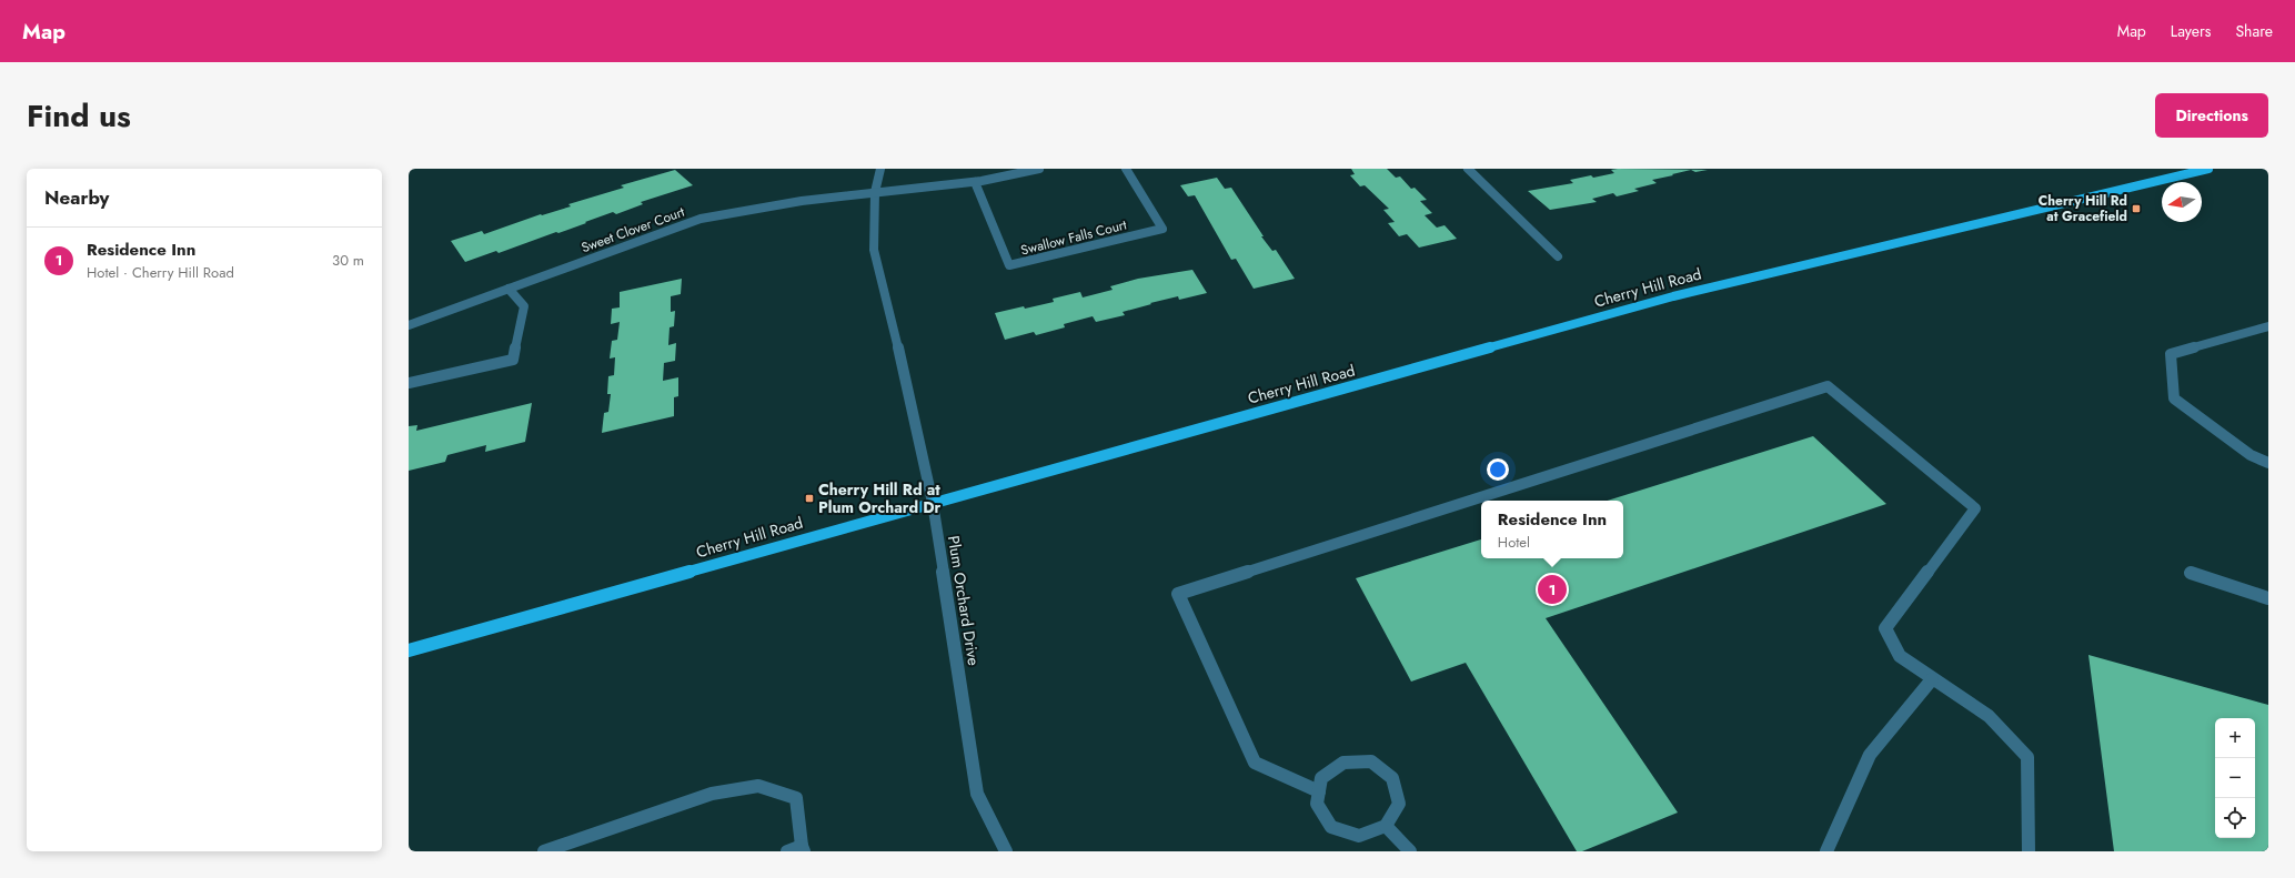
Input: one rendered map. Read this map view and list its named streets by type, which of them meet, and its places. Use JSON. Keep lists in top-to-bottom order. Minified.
{"streets":{"main road":["Cherry Hill Road"],"street":["Sweet Clover Court","Swallow Falls Court","Plum Orchard Drive"]},"crossings":[["Sweet Clover Court","Plum Orchard Drive"],["Cherry Hill Road","Plum Orchard Drive"]],"places":{"transit":["Cherry Hill Rd at Gracefield","Cherry Hill Rd at Plum Orchard Dr"]},"north":"left","page":{"header":"Map","nav":["Map","Layers","Share"],"title":"Find us","buttons":"Directions","heading":"Nearby","list":[{"mark":"1","name":"Residence Inn","note":"Hotel · Cherry Hill Road","value":"30 m"}],"popup":["Residence Inn","Hotel"],"pins":"1","map_buttons":["+","−"]}}
